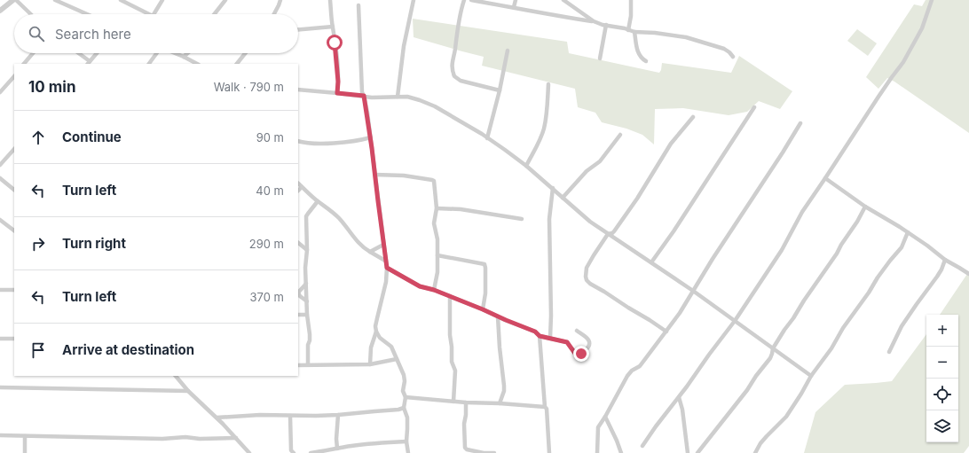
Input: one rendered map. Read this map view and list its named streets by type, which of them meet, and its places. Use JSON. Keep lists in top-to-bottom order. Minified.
{"page":{"search":"Search here","heading":["10 min","Walk · 790 m"],"list":[["Continue","90 m"],["Turn left","40 m"],["Turn right","290 m"],["Turn left","370 m"],"Arrive at destination"],"map_buttons":["+","−"]}}
